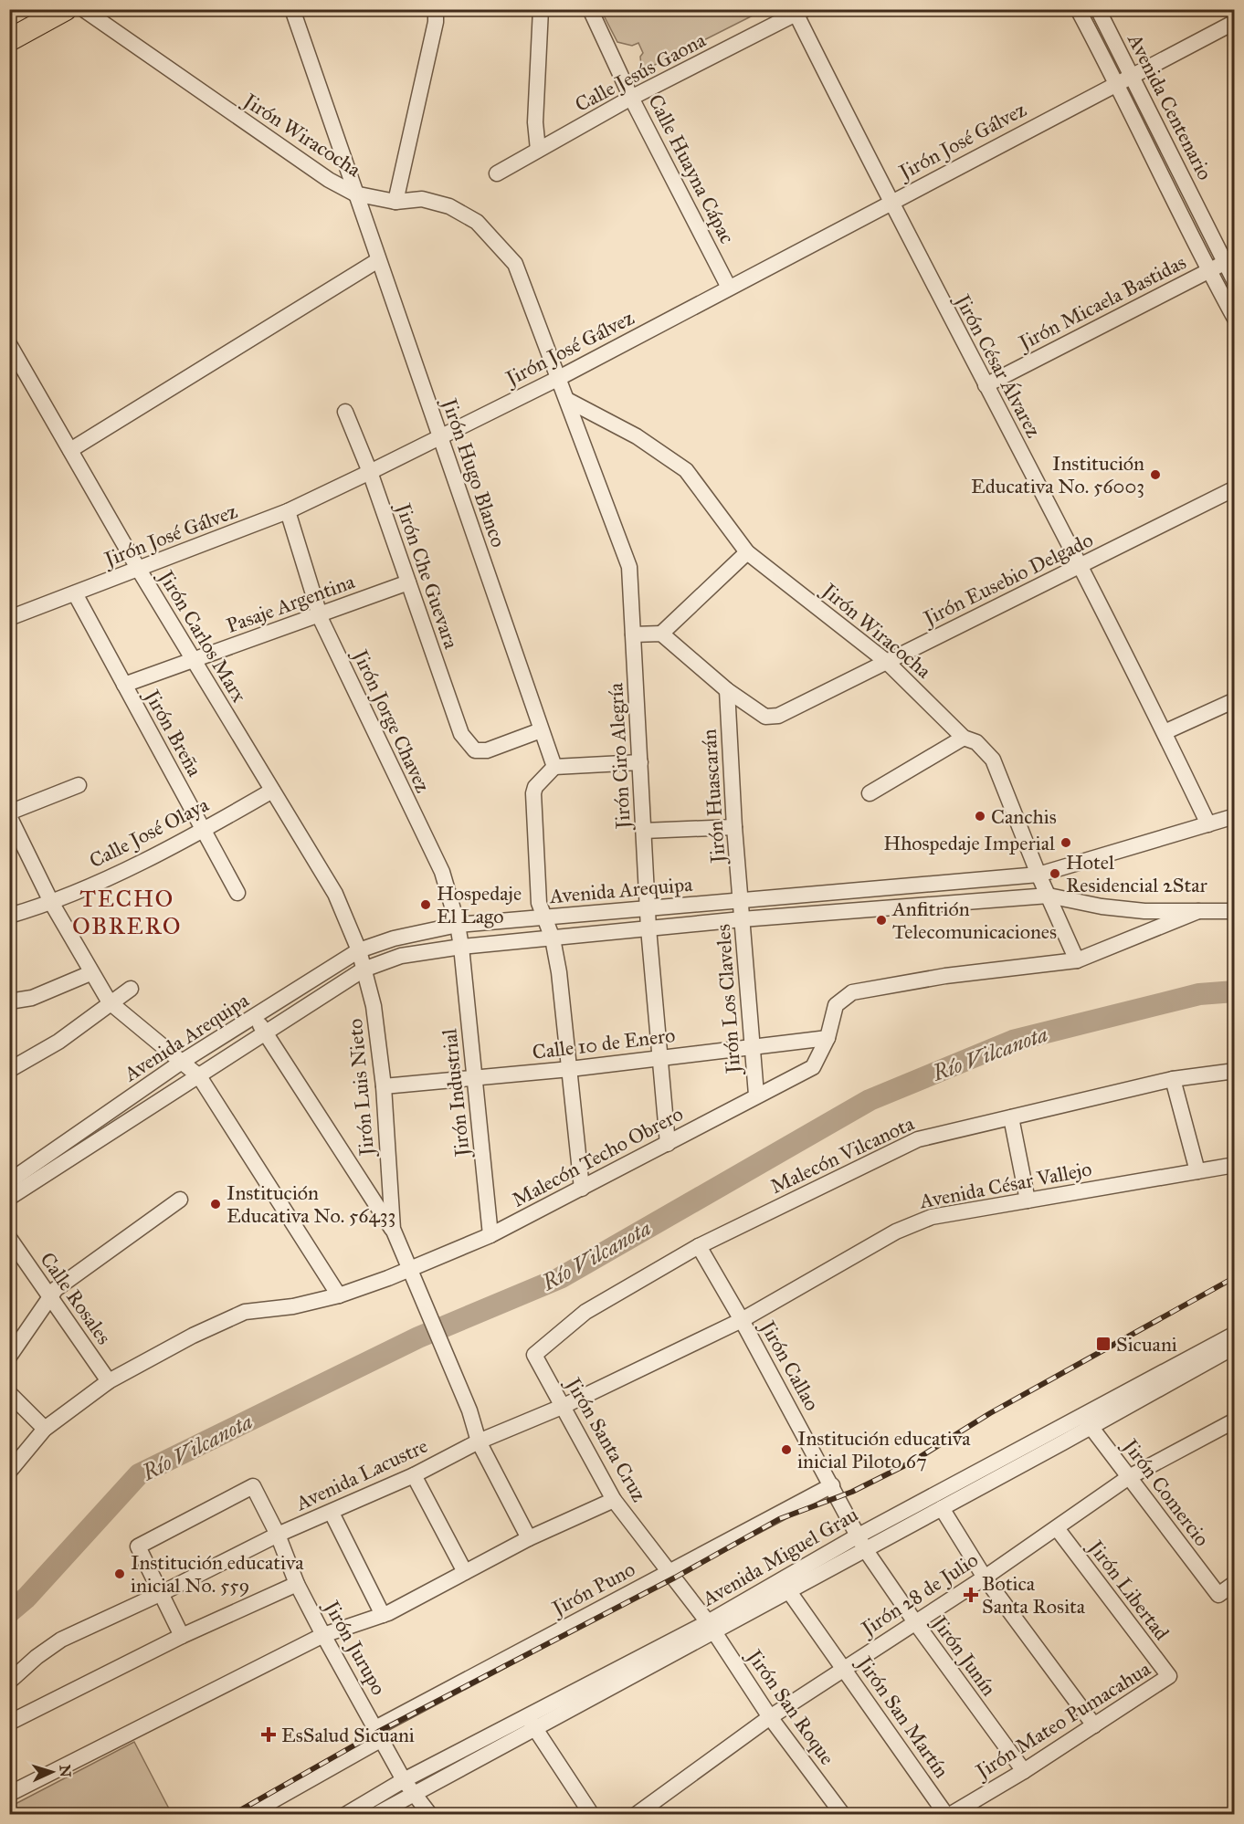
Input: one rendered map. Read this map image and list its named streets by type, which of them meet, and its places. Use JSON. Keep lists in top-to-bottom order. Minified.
{"streets":{"street":["Calle Jesús Gaona","Avenida Centenario","Jirón Wiracocha","Jirón José Gálvez","Calle Huayna Cápac","Jirón Micaela Bastidas","Jirón César Álvarez","Jirón Hugo Blanco","Jirón Che Guevara","Jirón Eusebio Delgado","Pasaje Argentina","Jirón Carlos Marx","Jirón Jorge Chavez","Jirón Breña","Jirón Ciro Alegría","Jirón Huascarán","Calle José Olaya","Avenida Arequipa","Jirón Los Claveles","Calle 10 de Enero","Jirón Luis Nieto","Jirón Industrial","Malecón Vilcanota","Malecón Techo Obrero","Avenida César Vallejo","Calle Rosales","Jirón Callao","Jirón Santa Cruz","Avenida Lacustre","Jirón Comercio","Avenida Miguel Grau","Jirón Puno","Jirón Libertad","Jirón 28 de Julio","Jirón Jurupo","Jirón Junín","Jirón San Roque","Jirón San Martín","Jirón Mateo Pumacahua"]},"crossings":[["Calle Jesús Gaona","Calle Huayna Cápac"],["Calle Jesús Gaona","Jirón César Álvarez"],["Avenida Centenario","Jirón José Gálvez"],["Avenida Centenario","Jirón Micaela Bastidas"],["Jirón Wiracocha","Jirón José Gálvez"],["Jirón Wiracocha","Jirón Hugo Blanco"],["Jirón Wiracocha","Jirón Eusebio Delgado"],["Jirón Wiracocha","Jirón Ciro Alegría"],["Jirón Wiracocha","Avenida Arequipa"],["Jirón Wiracocha","Malecón Techo Obrero"],["Jirón José Gálvez","Calle Huayna Cápac"],["Jirón José Gálvez","Jirón César Álvarez"],["Jirón José Gálvez","Jirón Hugo Blanco"],["Jirón José Gálvez","Jirón Che Guevara"],["Jirón José Gálvez","Jirón Carlos Marx"],["Jirón José Gálvez","Jirón Jorge Chavez"],["Jirón José Gálvez","Jirón Breña"],["Jirón José Gálvez","Jirón Ciro Alegría"],["Jirón Micaela Bastidas","Jirón César Álvarez"],["Jirón César Álvarez","Jirón Eusebio Delgado"],["Jirón César Álvarez","Avenida Arequipa"],["Jirón Hugo Blanco","Jirón Che Guevara"],["Jirón Che Guevara","Pasaje Argentina"],["Jirón Eusebio Delgado","Jirón Huascarán"],["Pasaje Argentina","Jirón Carlos Marx"],["Pasaje Argentina","Jirón Jorge Chavez"],["Pasaje Argentina","Jirón Breña"],["Jirón Carlos Marx","Calle José Olaya"],["Jirón Carlos Marx","Avenida Arequipa"],["Jirón Carlos Marx","Jirón Luis Nieto"],["Jirón Jorge Chavez","Avenida Arequipa"],["Jirón Jorge Chavez","Jirón Industrial"],["Jirón Breña","Calle José Olaya"],["Jirón Ciro Alegría","Avenida Arequipa"],["Jirón Ciro Alegría","Calle 10 de Enero"],["Jirón Ciro Alegría","Malecón Techo Obrero"],["Jirón Huascarán","Avenida Arequipa"],["Jirón Huascarán","Jirón Los Claveles"],["Avenida Arequipa","Jirón Los Claveles"],["Avenida Arequipa","Jirón Luis Nieto"],["Avenida Arequipa","Jirón Industrial"],["Avenida Arequipa","Malecón Techo Obrero"],["Jirón Los Claveles","Calle 10 de Enero"],["Jirón Los Claveles","Malecón Techo Obrero"],["Calle 10 de Enero","Jirón Luis Nieto"],["Calle 10 de Enero","Jirón Industrial"],["Calle 10 de Enero","Malecón Techo Obrero"],["Jirón Luis Nieto","Malecón Techo Obrero"],["Jirón Luis Nieto","Avenida Lacustre"],["Jirón Industrial","Malecón Techo Obrero"],["Malecón Vilcanota","Jirón Callao"],["Malecón Vilcanota","Jirón Santa Cruz"],["Malecón Techo Obrero","Calle Rosales"],["Avenida César Vallejo","Jirón Callao"],["Avenida César Vallejo","Avenida Lacustre"],["Jirón Callao","Avenida Lacustre"],["Jirón Callao","Avenida Miguel Grau"],["Jirón Callao","Jirón Puno"],["Jirón Callao","Jirón Junín"],["Jirón Santa Cruz","Avenida Lacustre"],["Jirón Santa Cruz","Avenida Miguel Grau"],["Jirón Santa Cruz","Jirón Puno"],["Jirón Santa Cruz","Jirón San Roque"],["Avenida Lacustre","Jirón Jurupo"],["Jirón Comercio","Avenida Miguel Grau"],["Jirón Comercio","Jirón 28 de Julio"],["Avenida Miguel Grau","Jirón Jurupo"],["Avenida Miguel Grau","Jirón Junín"],["Avenida Miguel Grau","Jirón San Roque"],["Avenida Miguel Grau","Jirón San Martín"],["Jirón Puno","Jirón Jurupo"],["Jirón Libertad","Jirón 28 de Julio"],["Jirón Libertad","Jirón Mateo Pumacahua"],["Jirón 28 de Julio","Jirón Junín"],["Jirón 28 de Julio","Jirón San Roque"],["Jirón 28 de Julio","Jirón San Martín"],["Jirón Junín","Jirón Mateo Pumacahua"],["Jirón San Martín","Jirón Mateo Pumacahua"]],"districts":["TECHO OBRERO"],"water":["Río Vilcanota"],"places":{"other":["Institución Educativa No. 56003","Canchis","Hhospedaje Imperial","Hotel Residencial 2Star","Hospedaje El Lago","Anfitrión Telecomunicaciones","Institución Educativa No. 56433","Institución educativa inicial Piloto 67","Institución educativa inicial No. 559"],"transit":["Sicuani"],"health":["Botica Santa Rosita","EsSalud Sicuani"]},"north":"right"}
